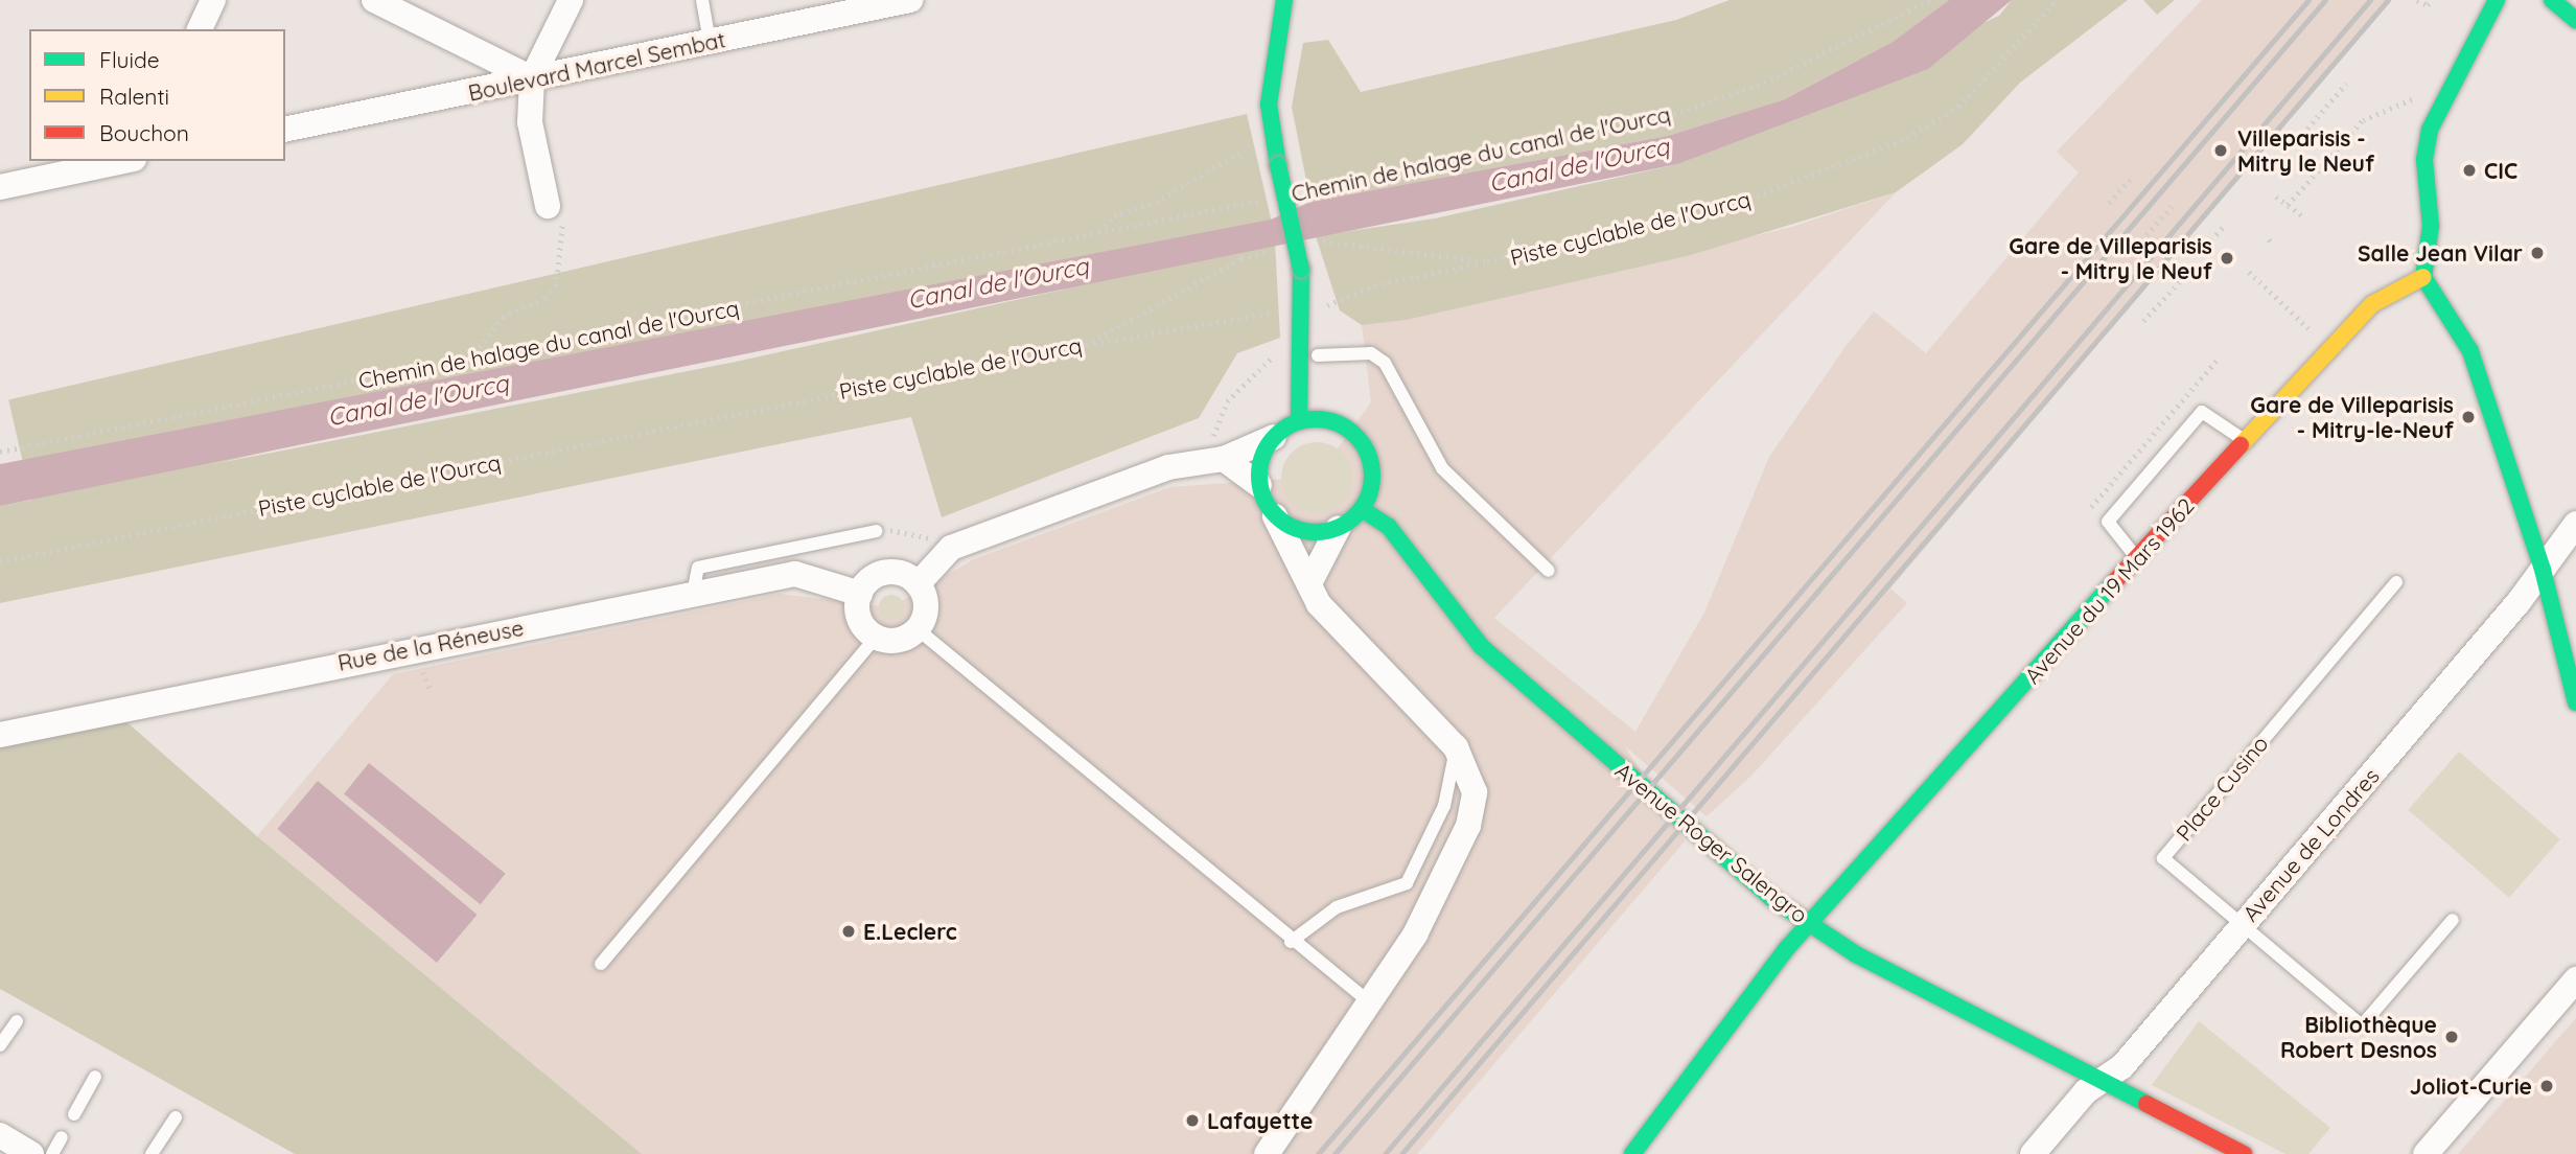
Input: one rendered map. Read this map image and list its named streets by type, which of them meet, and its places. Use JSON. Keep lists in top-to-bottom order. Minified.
{"streets":{"street":["Boulevard Marcel Sembat","Avenue du 19 Mars 1962","Rue de la Réneuse","Avenue Roger Salengro","Avenue de Londres"],"lane":["Place Cusino"],"path":["Chemin de halage du canal de l'Ourcq","Piste cyclable de l'Ourcq"]},"crossings":[["Avenue du 19 Mars 1962","Avenue Roger Salengro"],["Place Cusino","Avenue de Londres"],["Avenue Roger Salengro","Avenue de Londres"]],"water":["Canal de l'Ourcq"],"places":["Villeparisis - Mitry le Neuf","CIC","Salle Jean Vilar","Gare de Villeparisis - Mitry le Neuf","Gare de Villeparisis - Mitry-le-Neuf","E.Leclerc","Bibliothèque Robert Desnos","Joliot-Curie","Lafayette"],"legend":["Fluide","Ralenti","Bouchon"]}
